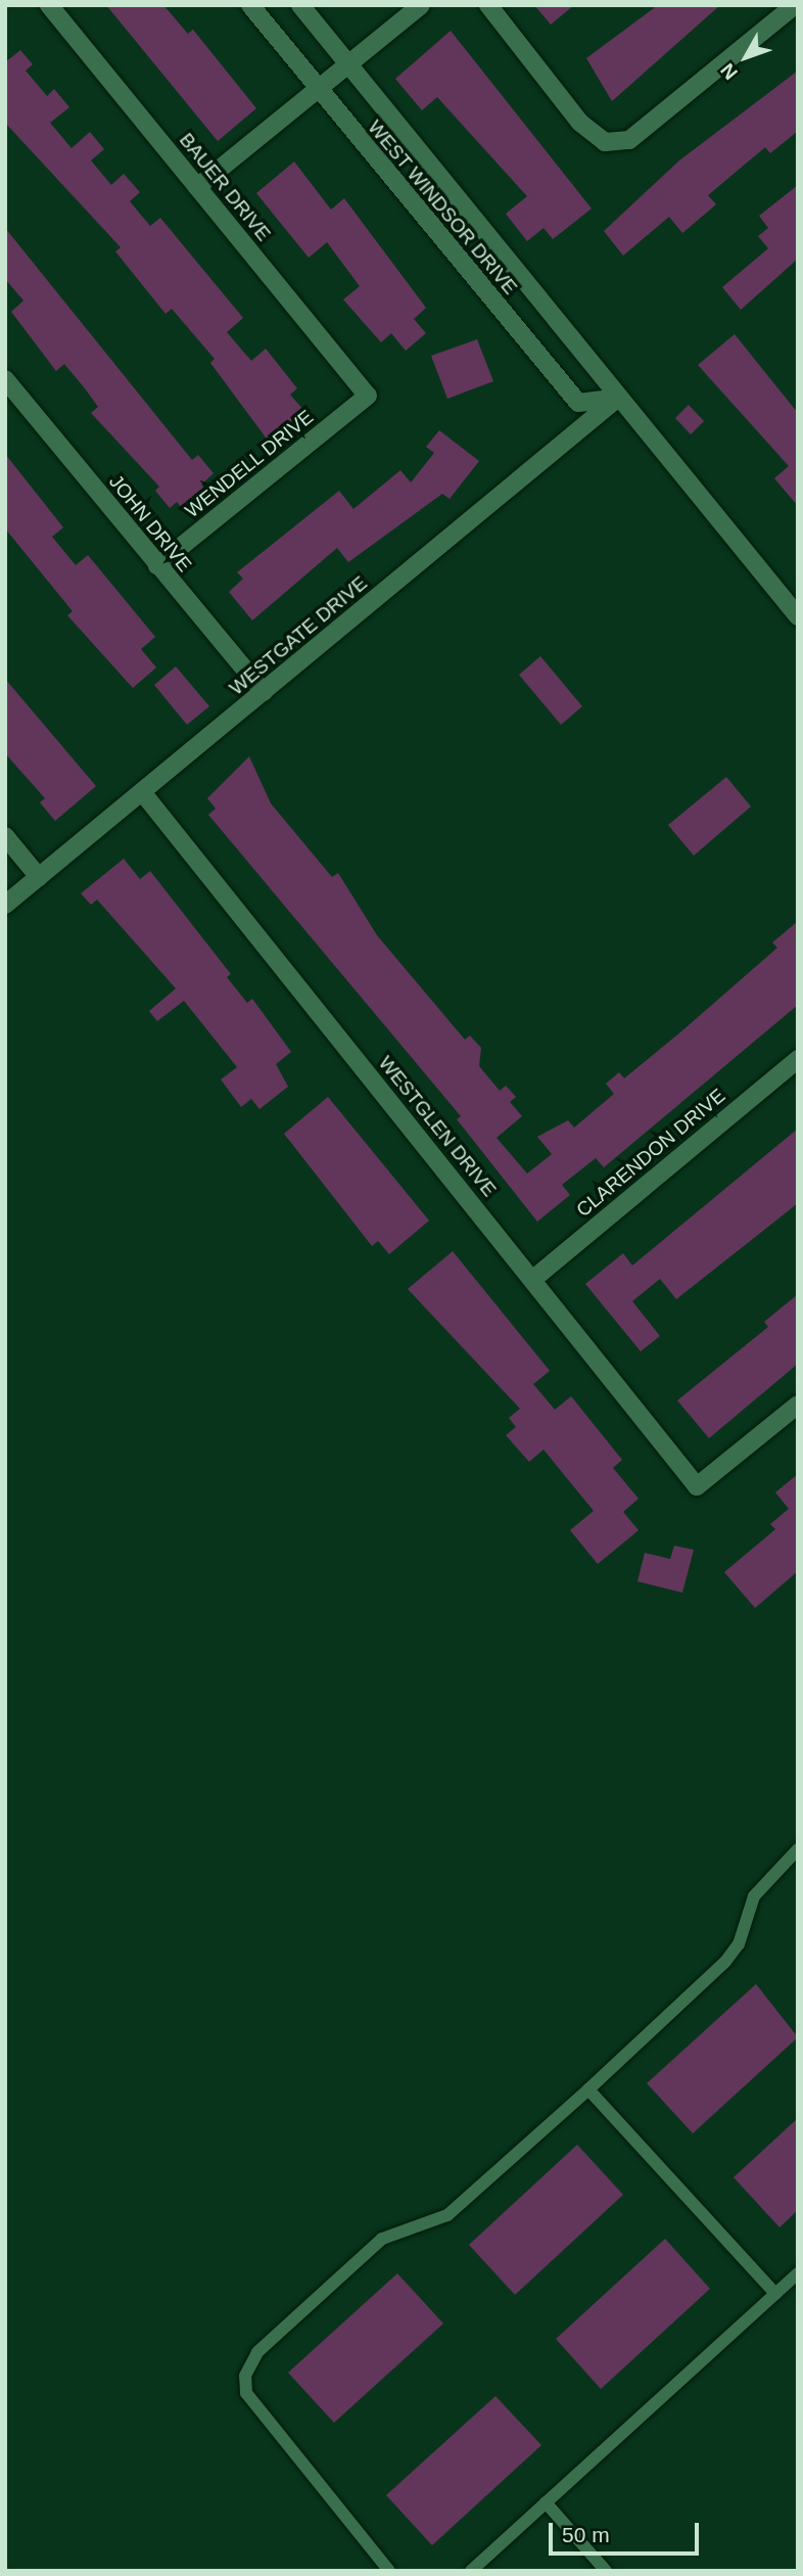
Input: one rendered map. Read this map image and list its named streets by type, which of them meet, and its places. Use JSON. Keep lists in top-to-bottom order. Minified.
{"streets":{"street":["BAUER DRIVE","WEST WINDSOR DRIVE","WENDELL DRIVE","JOHN DRIVE","WESTGATE DRIVE","WESTGLEN DRIVE","CLARENDON DRIVE"]},"crossings":[["BAUER DRIVE","WENDELL DRIVE"],["WEST WINDSOR DRIVE","WESTGATE DRIVE"],["WENDELL DRIVE","JOHN DRIVE"],["JOHN DRIVE","WESTGATE DRIVE"],["WESTGATE DRIVE","WESTGLEN DRIVE"],["WESTGLEN DRIVE","CLARENDON DRIVE"]],"scale_bar":"50 m","north":"bottom left"}
